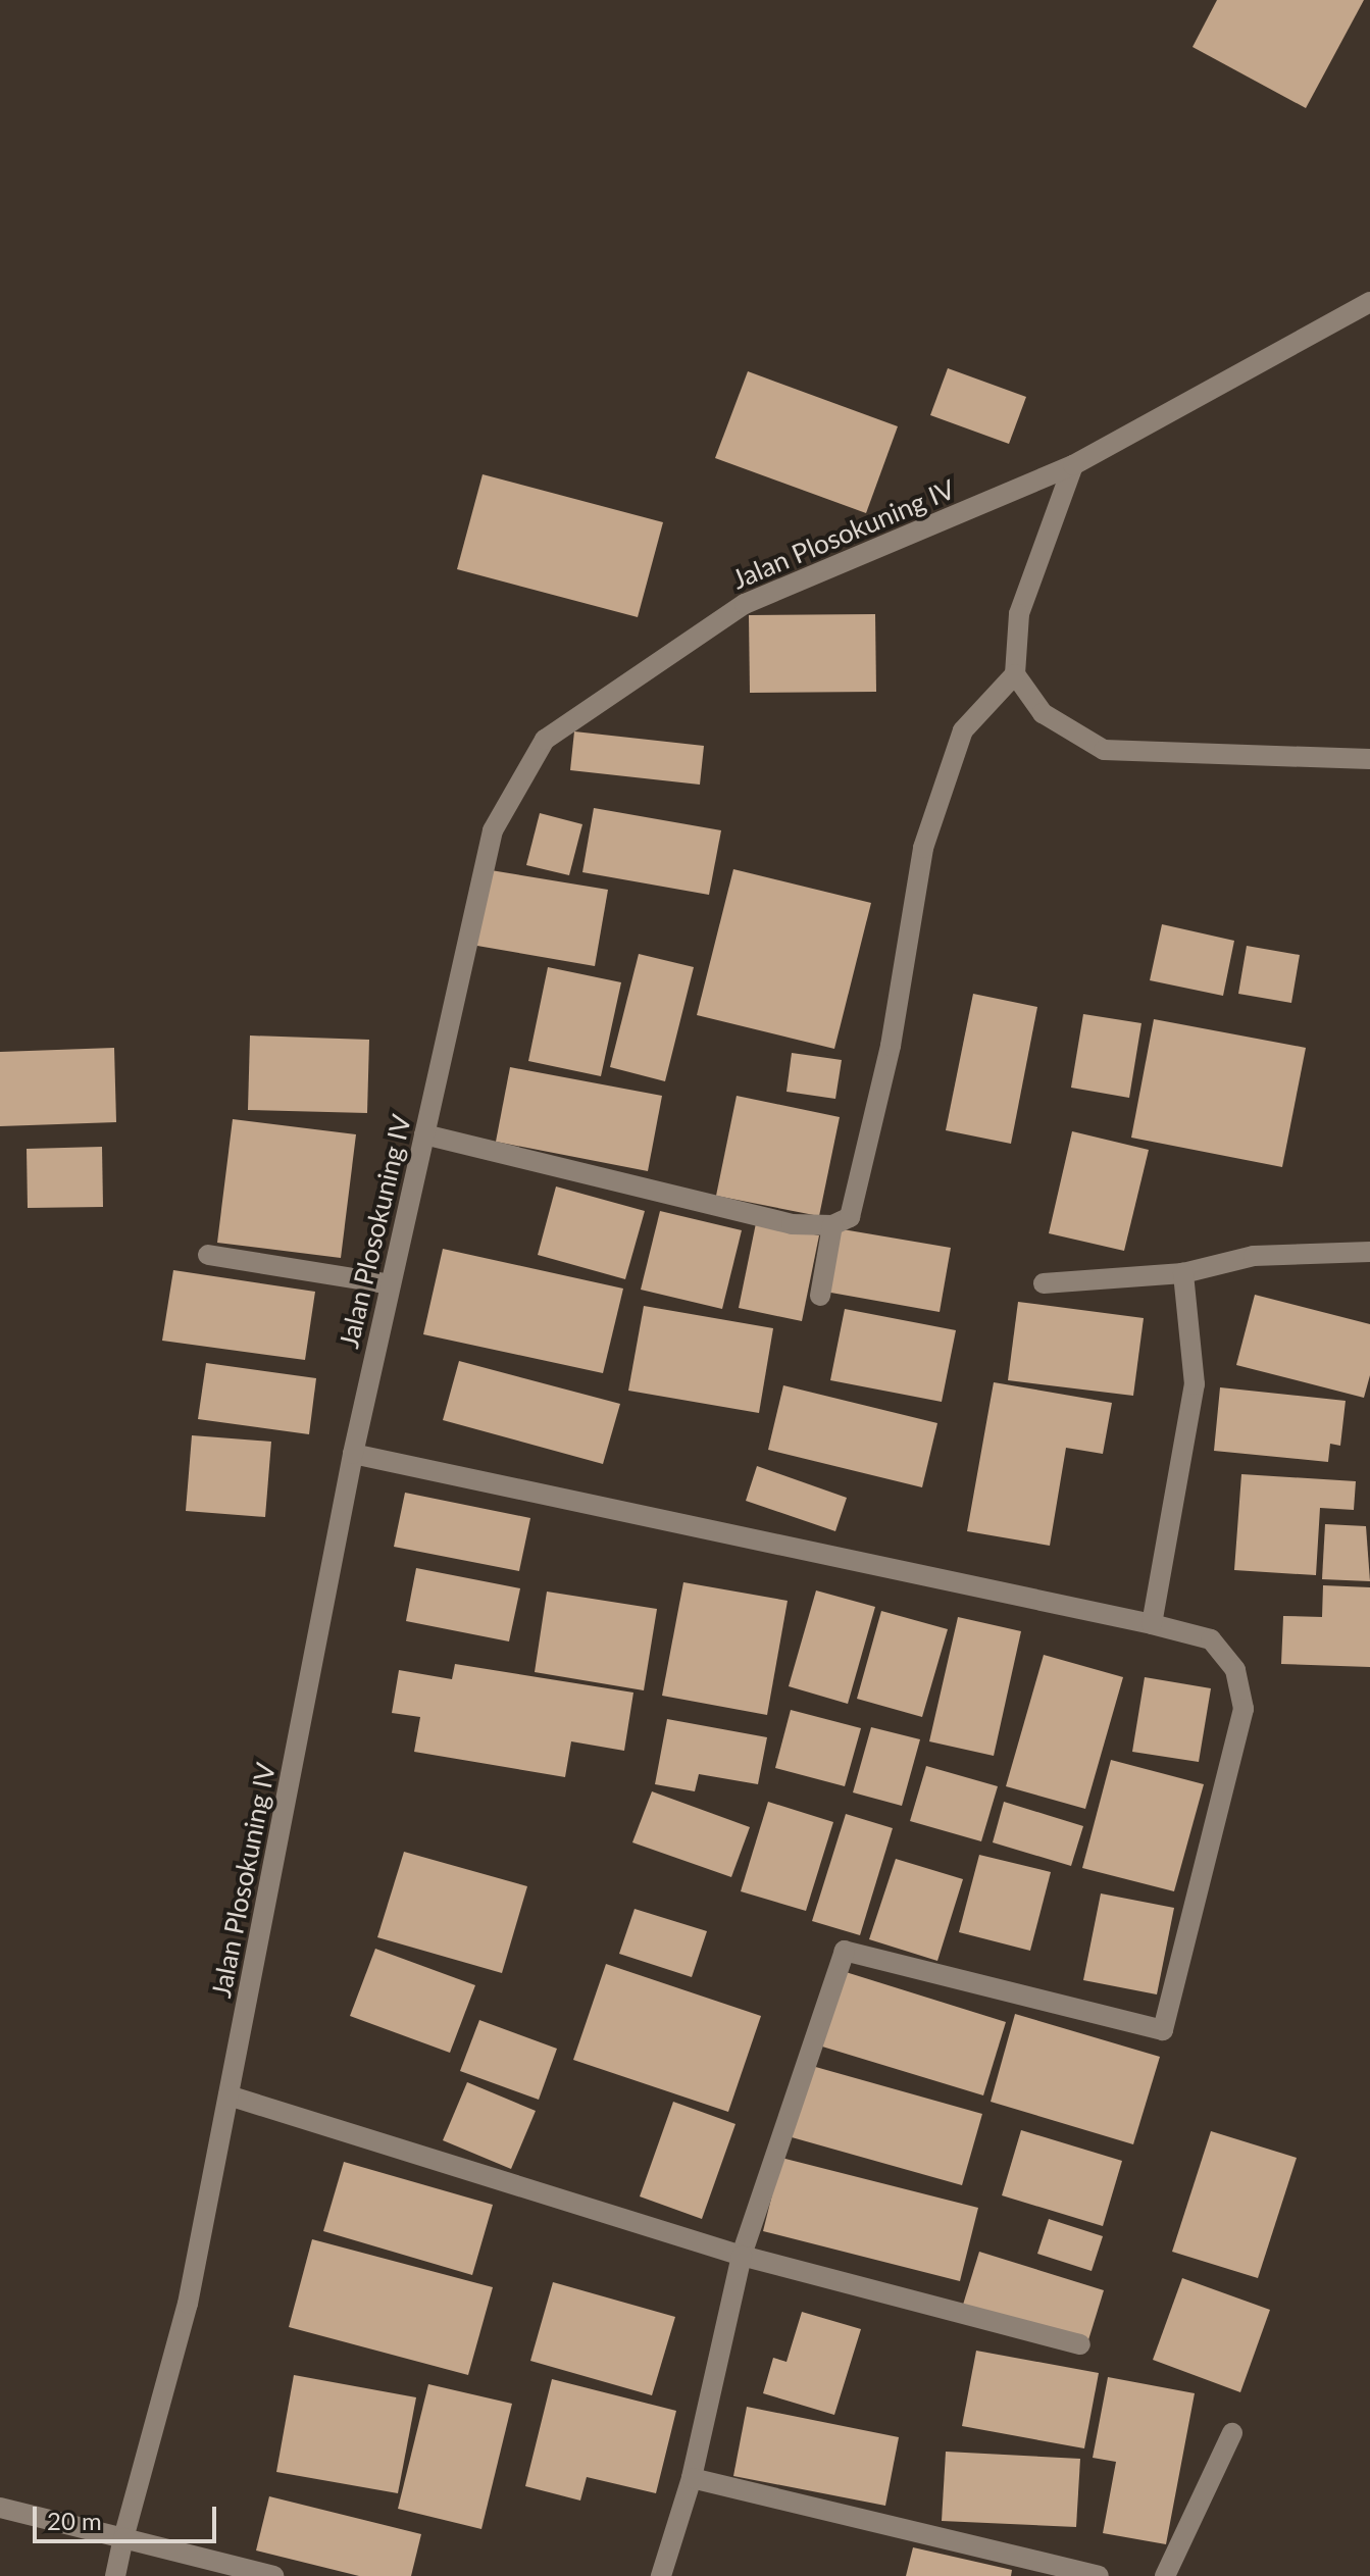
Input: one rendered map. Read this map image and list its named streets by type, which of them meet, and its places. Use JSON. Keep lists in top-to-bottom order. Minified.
{"streets":{"street":["Jalan Plosokuning IV"]},"scale_bar":"20 m"}
